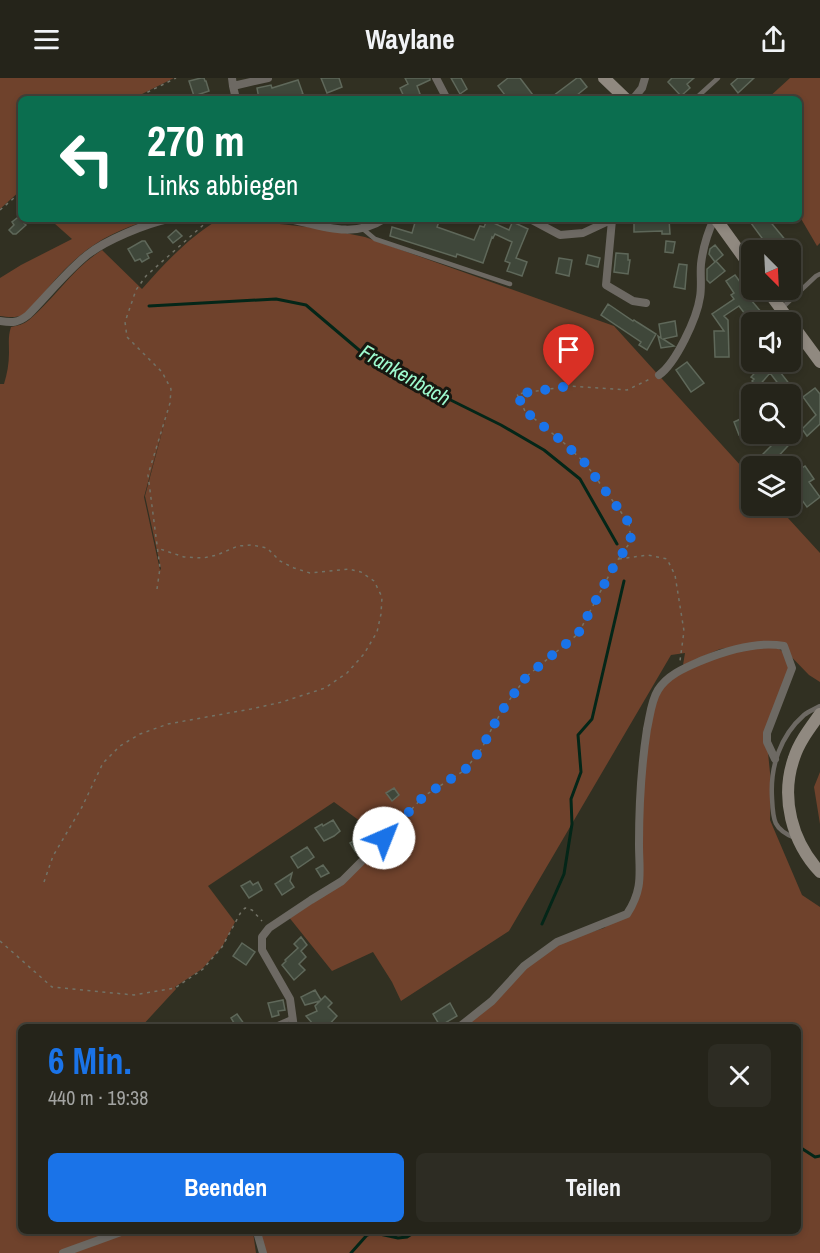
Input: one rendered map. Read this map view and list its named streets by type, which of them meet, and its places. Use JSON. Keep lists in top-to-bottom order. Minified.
{"water":["Frankenbach"],"north":"bottom right","page":{"header":"Waylane","turn":["270 m","Links abbiegen"],"heading":["6 Min.","440 m · 19:38"],"buttons":["Beenden","Teilen"]}}
